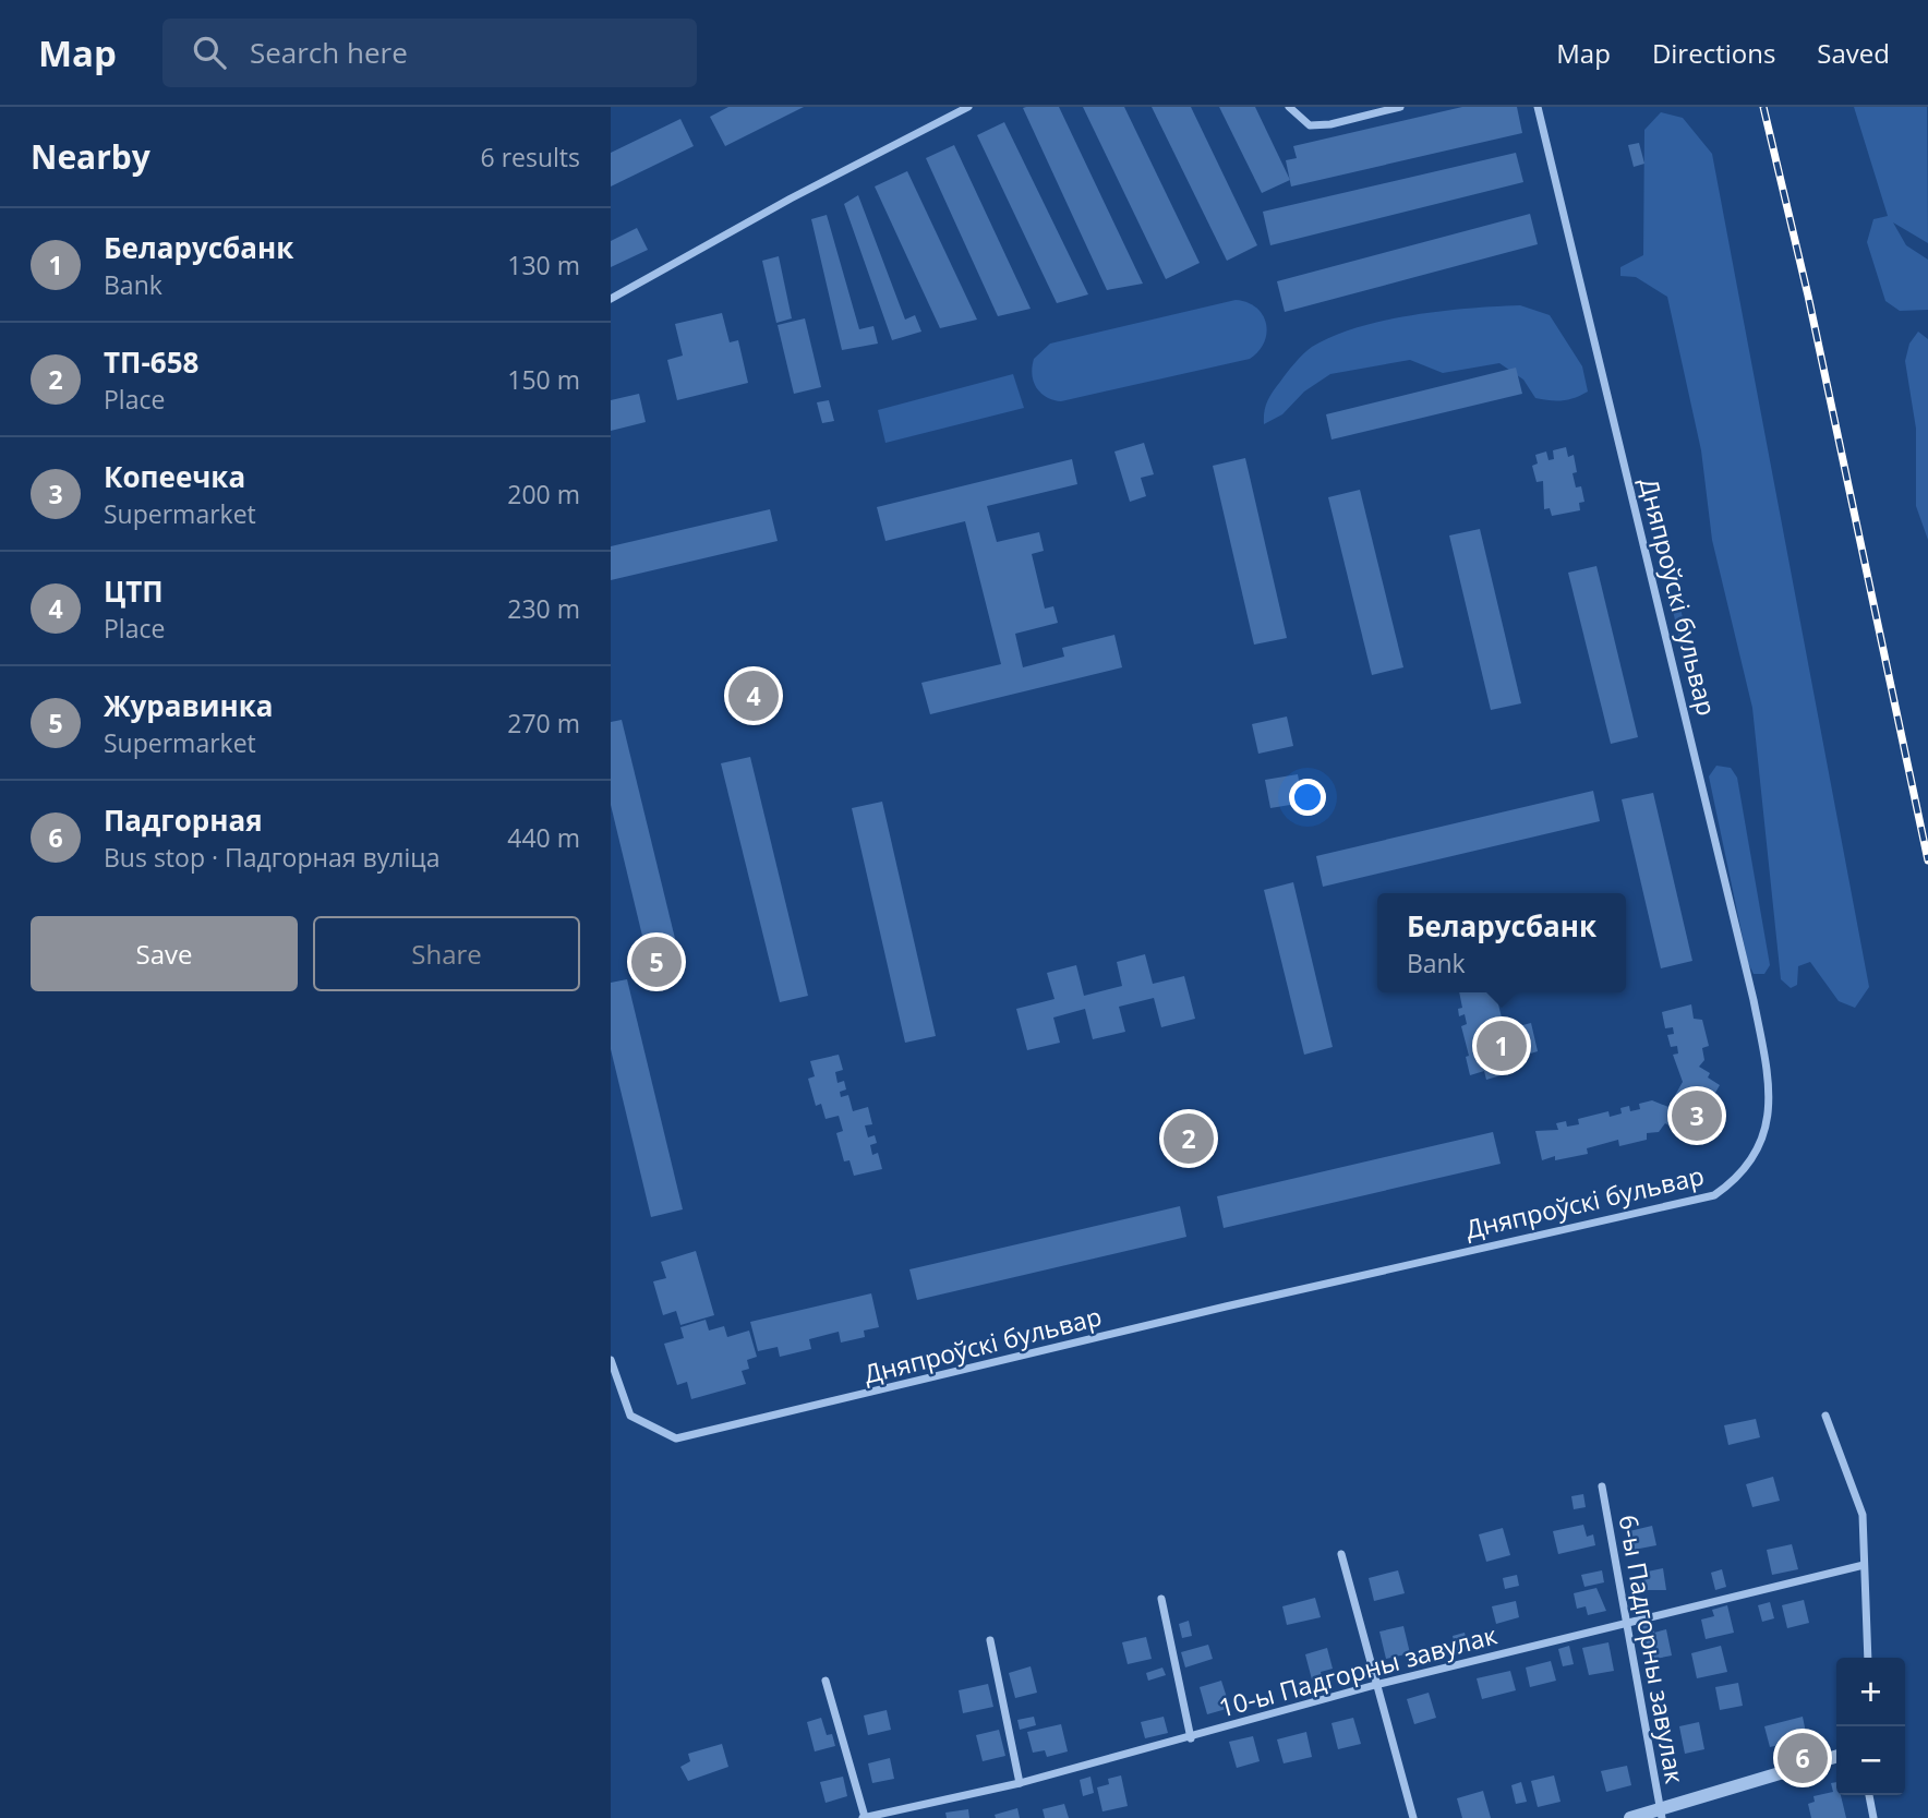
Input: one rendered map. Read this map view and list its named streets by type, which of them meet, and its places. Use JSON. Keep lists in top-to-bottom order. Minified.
{"streets":{"street":["Дняпроўскі бульвар","6-ы Падгорны завулак","10-ы Падгорны завулак"]},"crossings":[["6-ы Падгорны завулак","10-ы Падгорны завулак"]],"page":{"header":"Map","search":"Search here","nav":["Map","Directions","Saved"],"heading":["Nearby","6 results"],"list":[{"mark":"1","name":"Беларусбанк","note":"Bank","value":"130 m"},{"mark":"2","name":"ТП-658","note":"Place","value":"150 m"},{"mark":"3","name":"Копеечка","note":"Supermarket","value":"200 m"},{"mark":"4","name":"ЦТП","note":"Place","value":"230 m"},{"mark":"5","name":"Журавинка","note":"Supermarket","value":"270 m"},{"mark":"6","name":"Падгорная","note":"Bus stop · Падгорная вуліца","value":"440 m"}],"pins":["4","5","1","3","2","6"],"buttons":["Save","Share"],"popup":["Беларусбанк","Bank"],"map_buttons":["+","−"]}}
